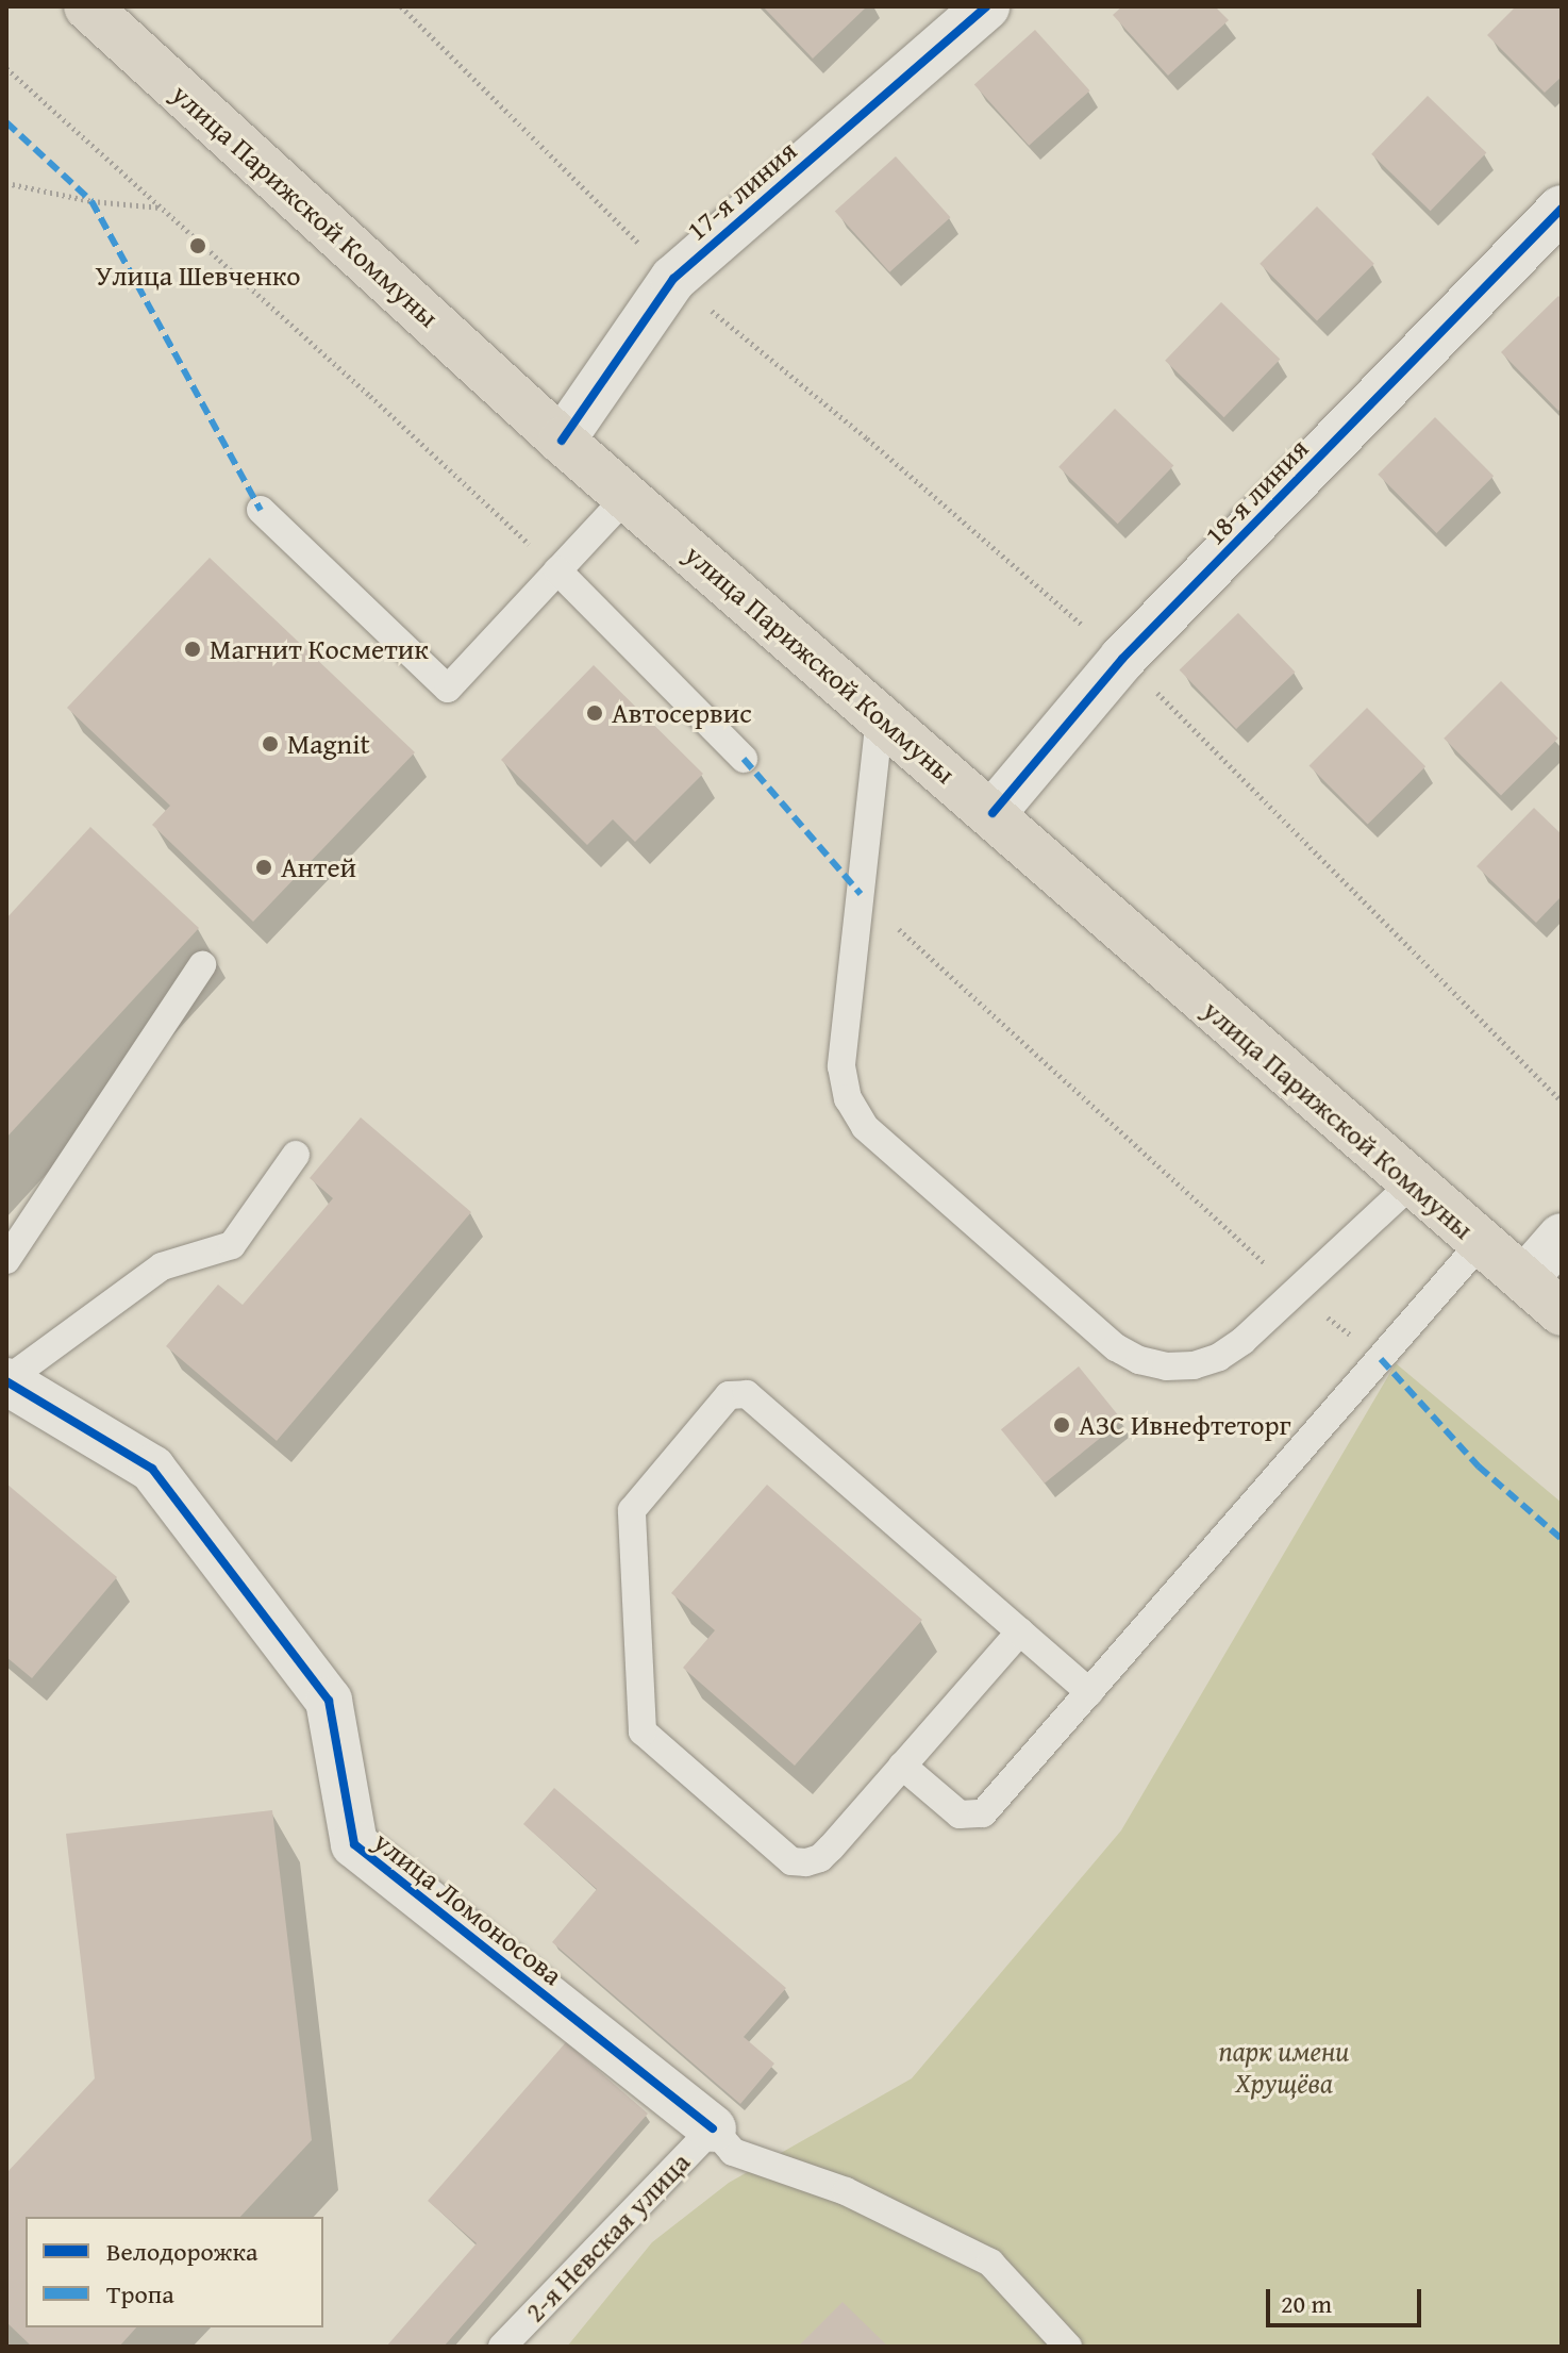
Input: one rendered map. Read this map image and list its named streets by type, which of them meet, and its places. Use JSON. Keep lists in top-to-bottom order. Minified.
{"streets":{"main road":["улица Парижской Коммуны"],"street":["17-я линия","18-я линия","улица Ломоносова"],"lane":["2-я Невская улица"]},"crossings":[["17-я линия","улица Парижской Коммуны"],["улица Парижской Коммуны","18-я линия"],["улица Ломоносова","2-я Невская улица"]],"parks":["парк имени Хрущёва"],"places":["Улица Шевченко","Магнит Косметик","Автосервис","Magnit","Антей","АЗС Ивнефтеторг"],"legend":["Велодорожка","Тропа"],"scale_bar":"20 m"}
